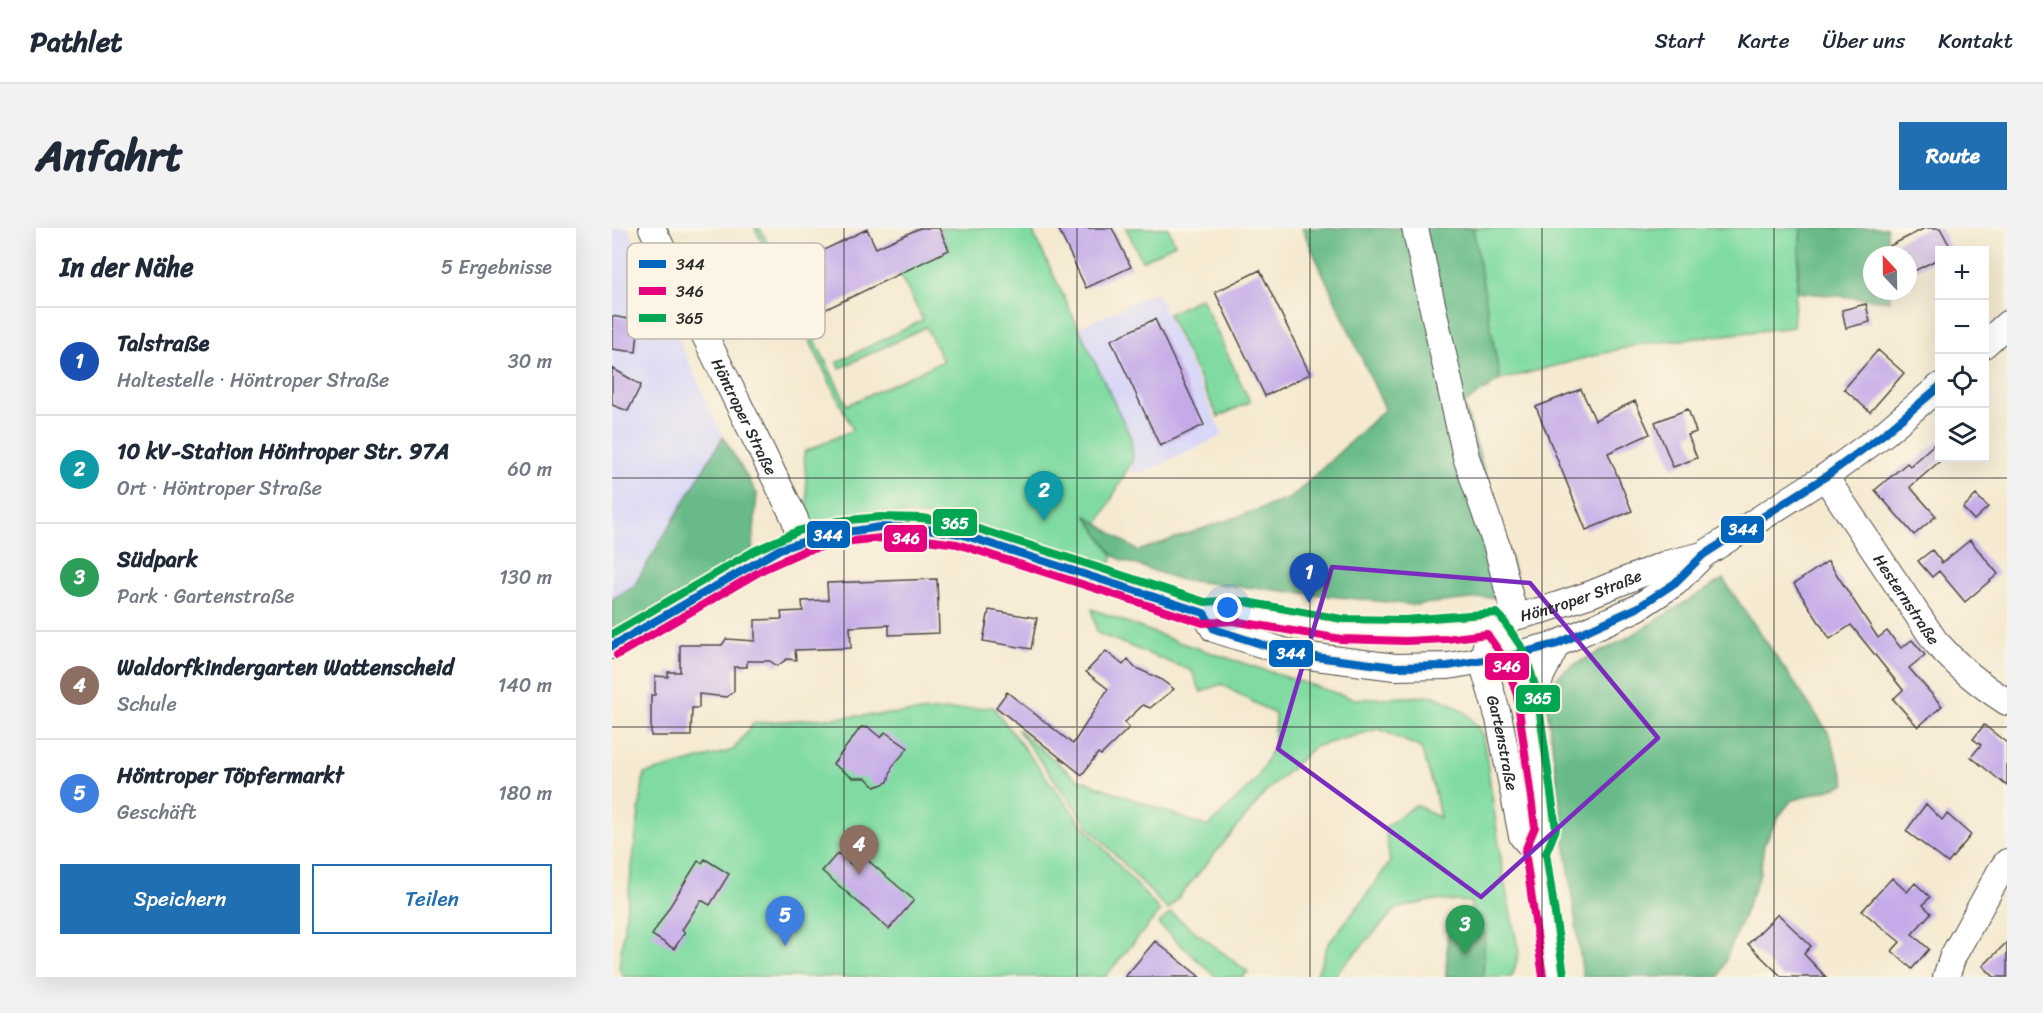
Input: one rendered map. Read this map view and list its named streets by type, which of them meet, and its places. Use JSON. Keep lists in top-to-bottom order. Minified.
{"streets":{"street":["Höntroper Straße","Hesternstraße","Gartenstraße"]},"crossings":[["Höntroper Straße","Hesternstraße"],["Höntroper Straße","Gartenstraße"]],"lines":["transit line 344","transit line 365","transit line 346"],"legend":["344","346","365"],"north":"top","page":{"header":"Pathlet","nav":["Start","Karte","Über uns","Kontakt"],"title":"Anfahrt","buttons":["Route",["Speichern","Teilen"]],"heading":["In der Nähe","5 Ergebnisse"],"map_buttons":["+","−"],"list":[{"mark":"1","name":"Talstraße","note":"Haltestelle · Höntroper Straße","value":"30 m"},{"mark":"2","name":"10 kV-Station Höntroper Str. 97A","note":"Ort · Höntroper Straße","value":"60 m"},{"mark":"3","name":"Südpark","note":"Park · Gartenstraße","value":"130 m"},{"mark":"4","name":"Waldorfkindergarten Wattenscheid","note":"Schule","value":"140 m"},{"mark":"5","name":"Höntroper Töpfermarkt","note":"Geschäft","value":"180 m"}],"pins":["2","1","4","5","3"]}}
